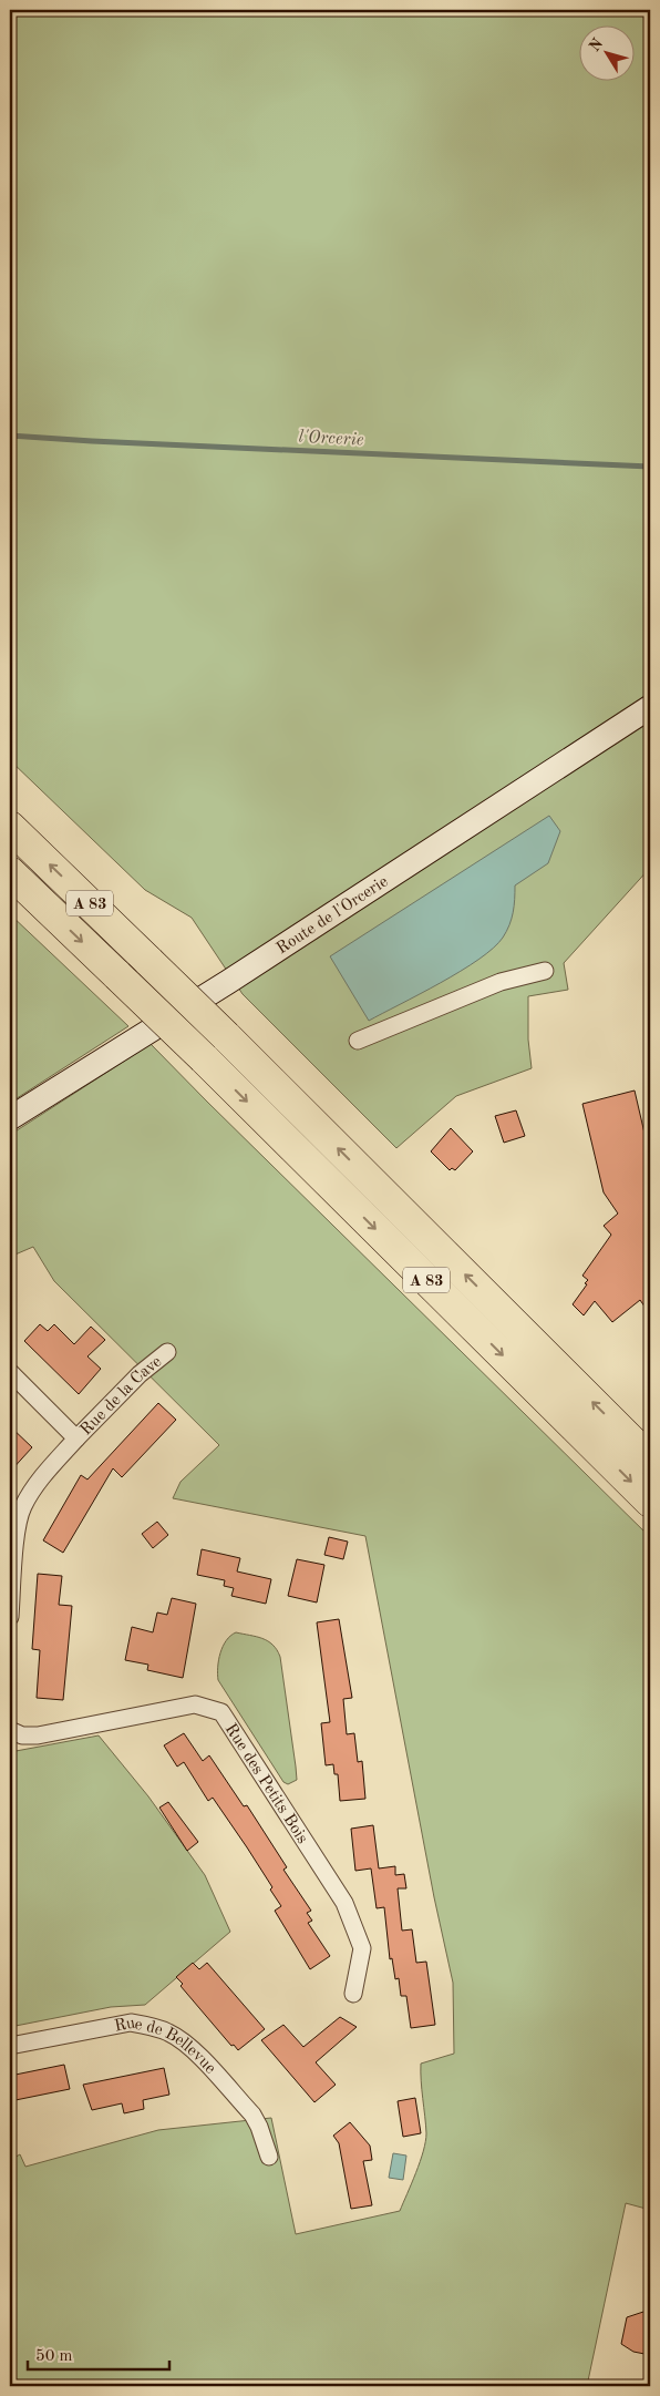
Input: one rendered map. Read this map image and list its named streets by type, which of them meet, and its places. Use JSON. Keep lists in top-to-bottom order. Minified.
{"streets":{"highway":["A 83"],"street":["Route de l'Orcerie","Rue de la Cave","Rue des Petits Bois","Rue de Bellevue"]},"water":["l'Orcerie"],"scale_bar":"50 m","north":"top left"}
